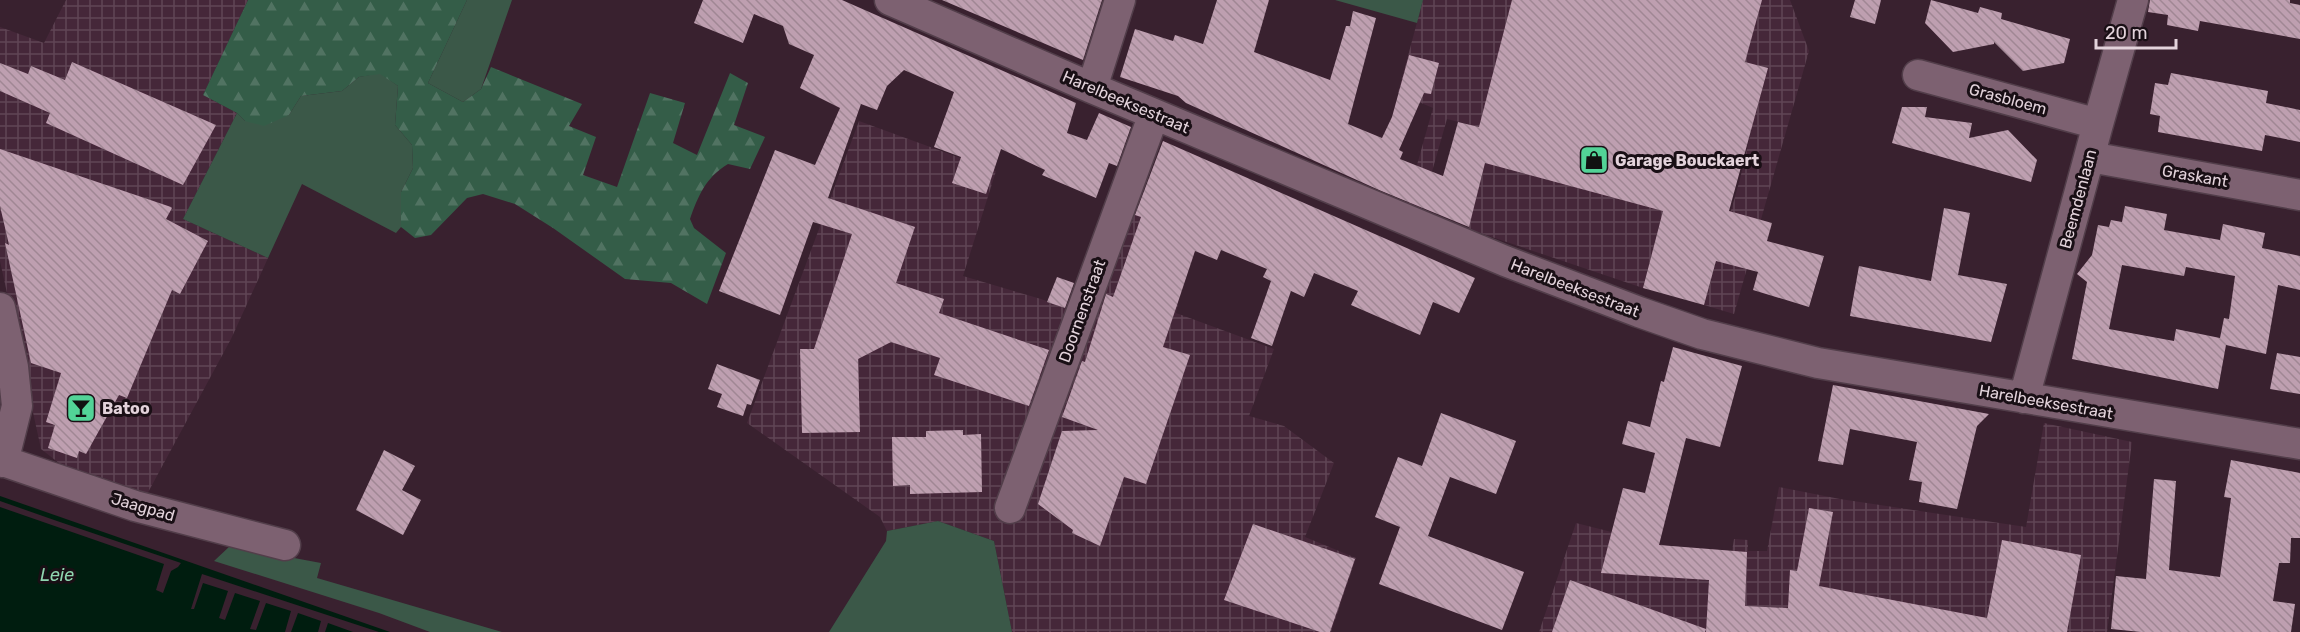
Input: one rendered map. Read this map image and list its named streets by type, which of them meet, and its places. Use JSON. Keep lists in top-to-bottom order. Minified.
{"streets":{"street":["Grasbloem","Harelbeeksestraat","Graskant","Beemdenlaan","Doornenstraat","Jaagpad"]},"crossings":[["Grasbloem","Beemdenlaan"],["Harelbeeksestraat","Beemdenlaan"],["Harelbeeksestraat","Doornenstraat"],["Graskant","Beemdenlaan"]],"water":["Leie"],"places":{"shop":["Garage Bouckaert"],"bar":["Batoo"]},"scale_bar":"20 m"}
